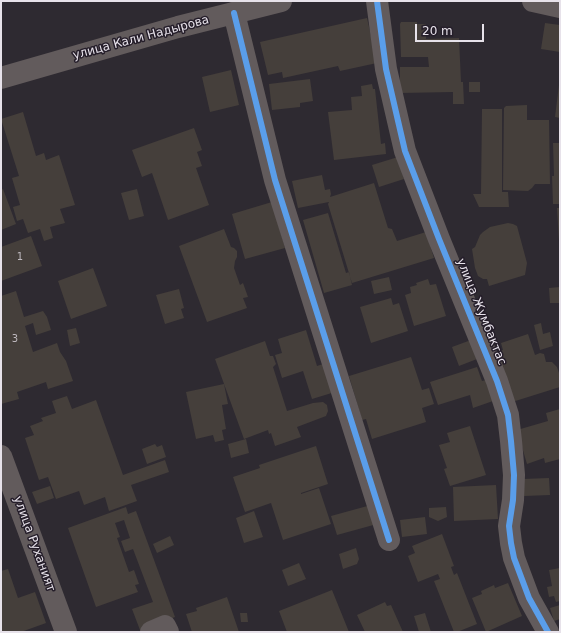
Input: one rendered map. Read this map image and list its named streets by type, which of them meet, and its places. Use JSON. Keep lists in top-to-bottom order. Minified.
{"streets":{"street":["улица Кали Надырова","улица Жумбактас","улица Руханият"]},"house_numbers":["1","3"],"scale_bar":"20 m"}
